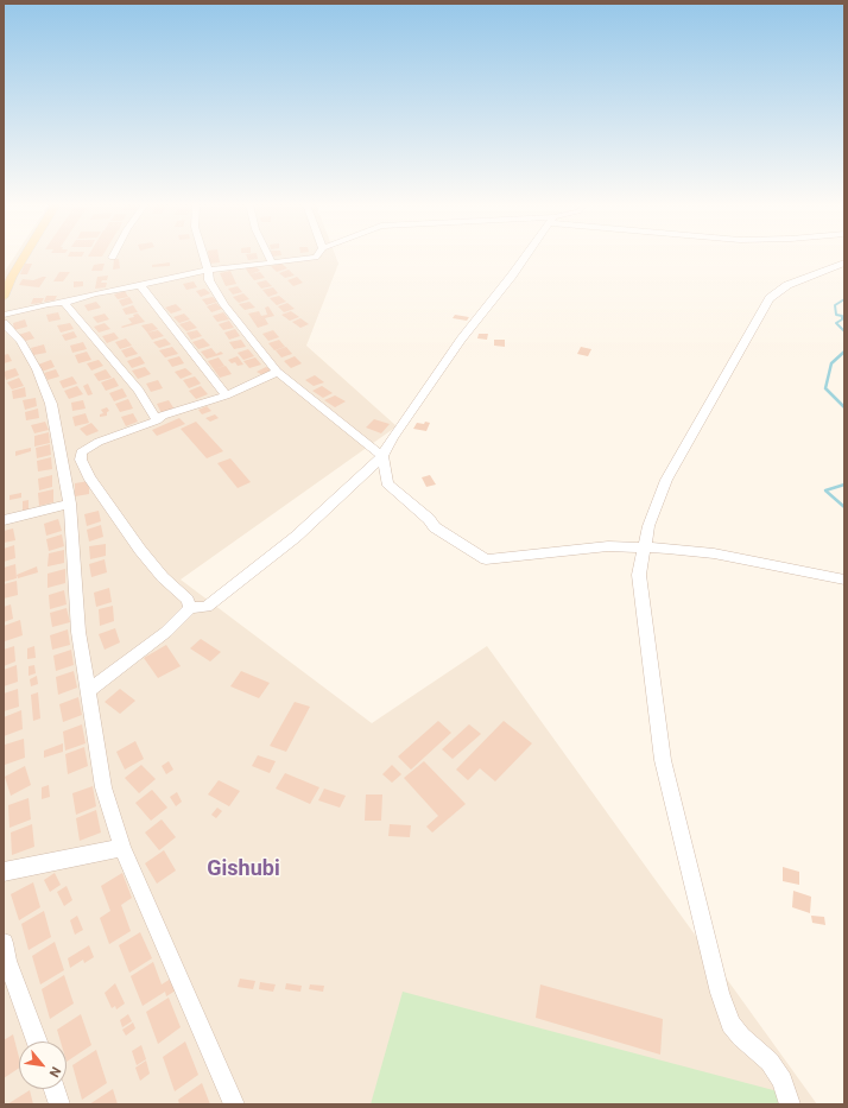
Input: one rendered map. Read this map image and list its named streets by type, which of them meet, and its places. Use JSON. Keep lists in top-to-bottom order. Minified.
{"districts":["Gishubi"],"north":"bottom right"}
